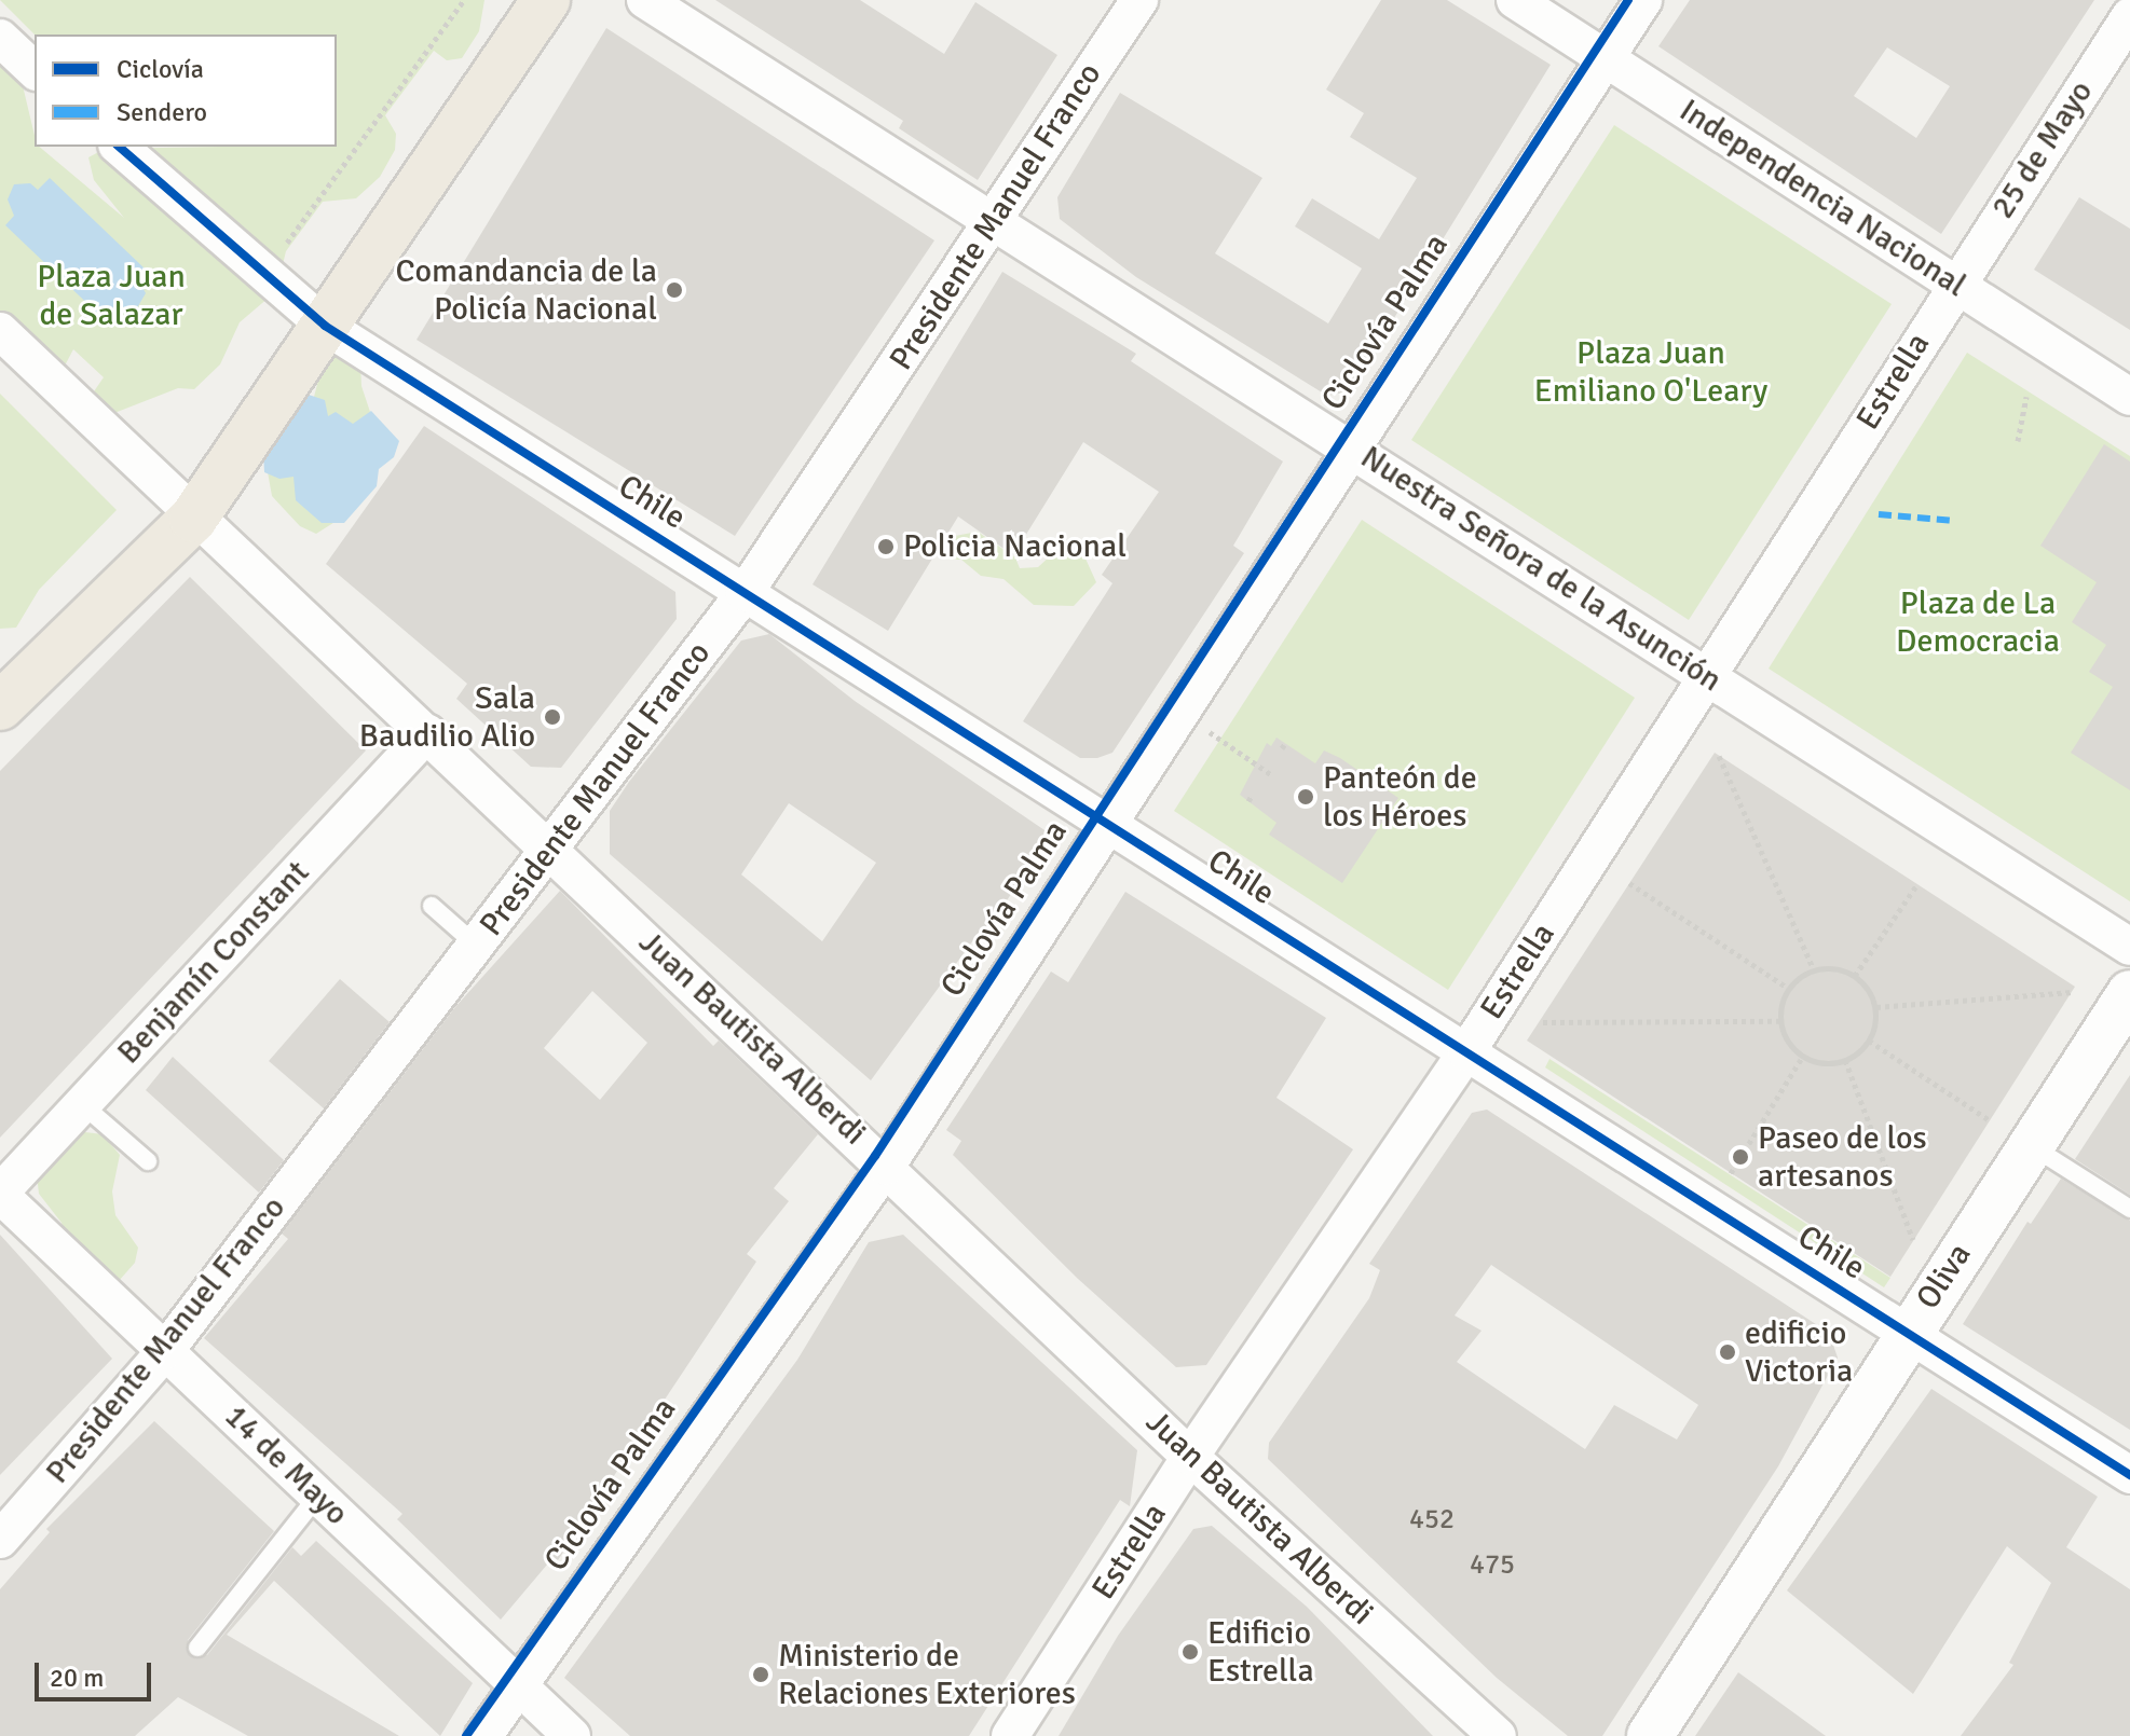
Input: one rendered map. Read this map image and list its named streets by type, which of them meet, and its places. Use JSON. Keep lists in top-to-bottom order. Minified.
{"streets":{"street":["25 de Mayo","Independencia Nacional","Presidente Manuel Franco","Estrella","Chile","Nuestra Señora de la Asunción","Benjamín Constant","Juan Bautista Alberdi","Oliva","14 de Mayo"],"cycle path":["Ciclovía Palma"]},"crossings":[["25 de Mayo","Independencia Nacional"],["25 de Mayo","Estrella"],["Independencia Nacional","Estrella"],["Presidente Manuel Franco","Chile"],["Presidente Manuel Franco","Nuestra Señora de la Asunción"],["Presidente Manuel Franco","Juan Bautista Alberdi"],["Presidente Manuel Franco","14 de Mayo"],["Estrella","Chile"],["Estrella","Nuestra Señora de la Asunción"],["Estrella","Juan Bautista Alberdi"],["Chile","Oliva"],["Benjamín Constant","Juan Bautista Alberdi"],["Benjamín Constant","14 de Mayo"]],"parks":["Plaza Juan de Salazar","Plaza Juan Emiliano O'Leary","Plaza de La Democracia"],"places":["Comandancia de la Policía Nacional","Policia Nacional","Sala Baudilio Alio","Panteón de los Héroes","Paseo de los artesanos","edificio Victoria","Edificio Estrella","Ministerio de Relaciones Exteriores"],"house_numbers":["452","475"],"legend":["Ciclovía","Sendero"],"scale_bar":"20 m"}
